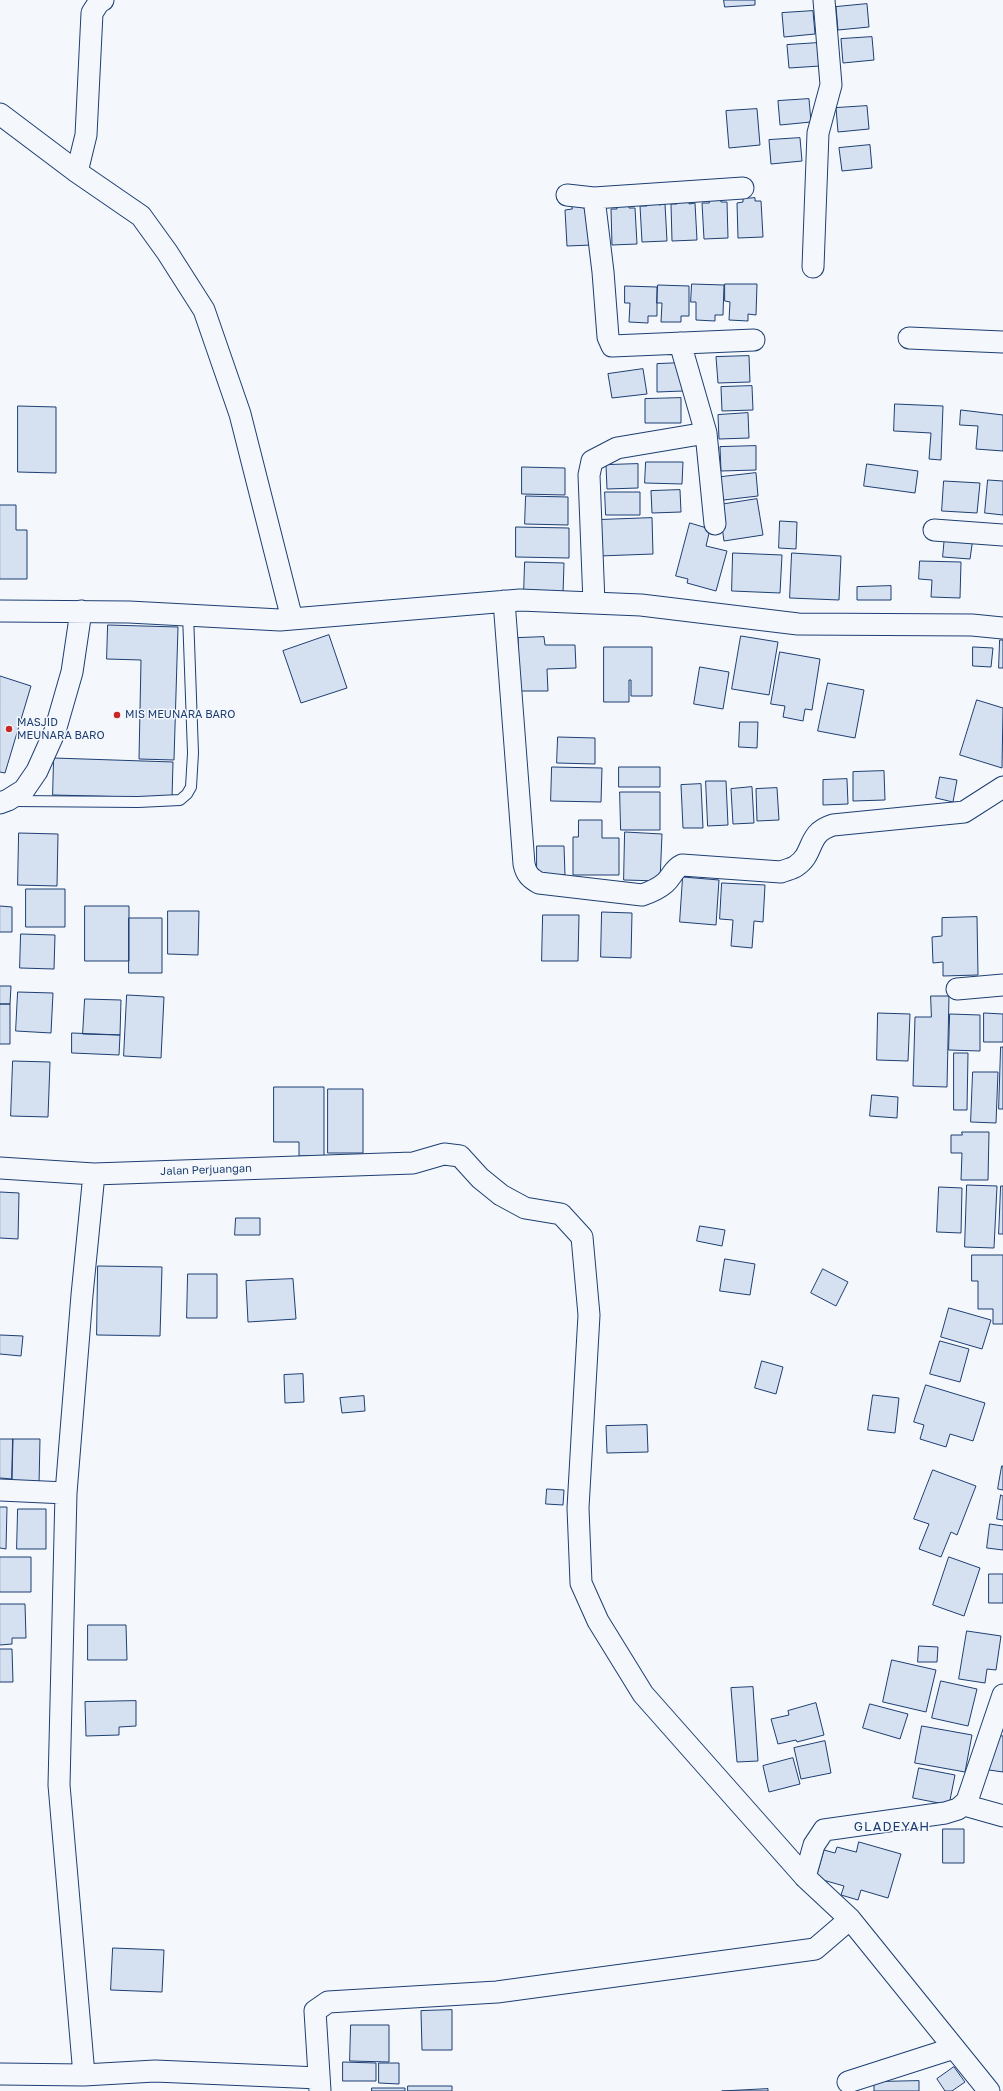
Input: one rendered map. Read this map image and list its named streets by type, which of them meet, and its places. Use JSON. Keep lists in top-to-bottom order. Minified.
{"streets":{"street":["Jalan Perjuangan"]},"districts":["GLADEYAH"],"places":["MIS MEUNARA BARO","MASJID MEUNARA BARO"]}
